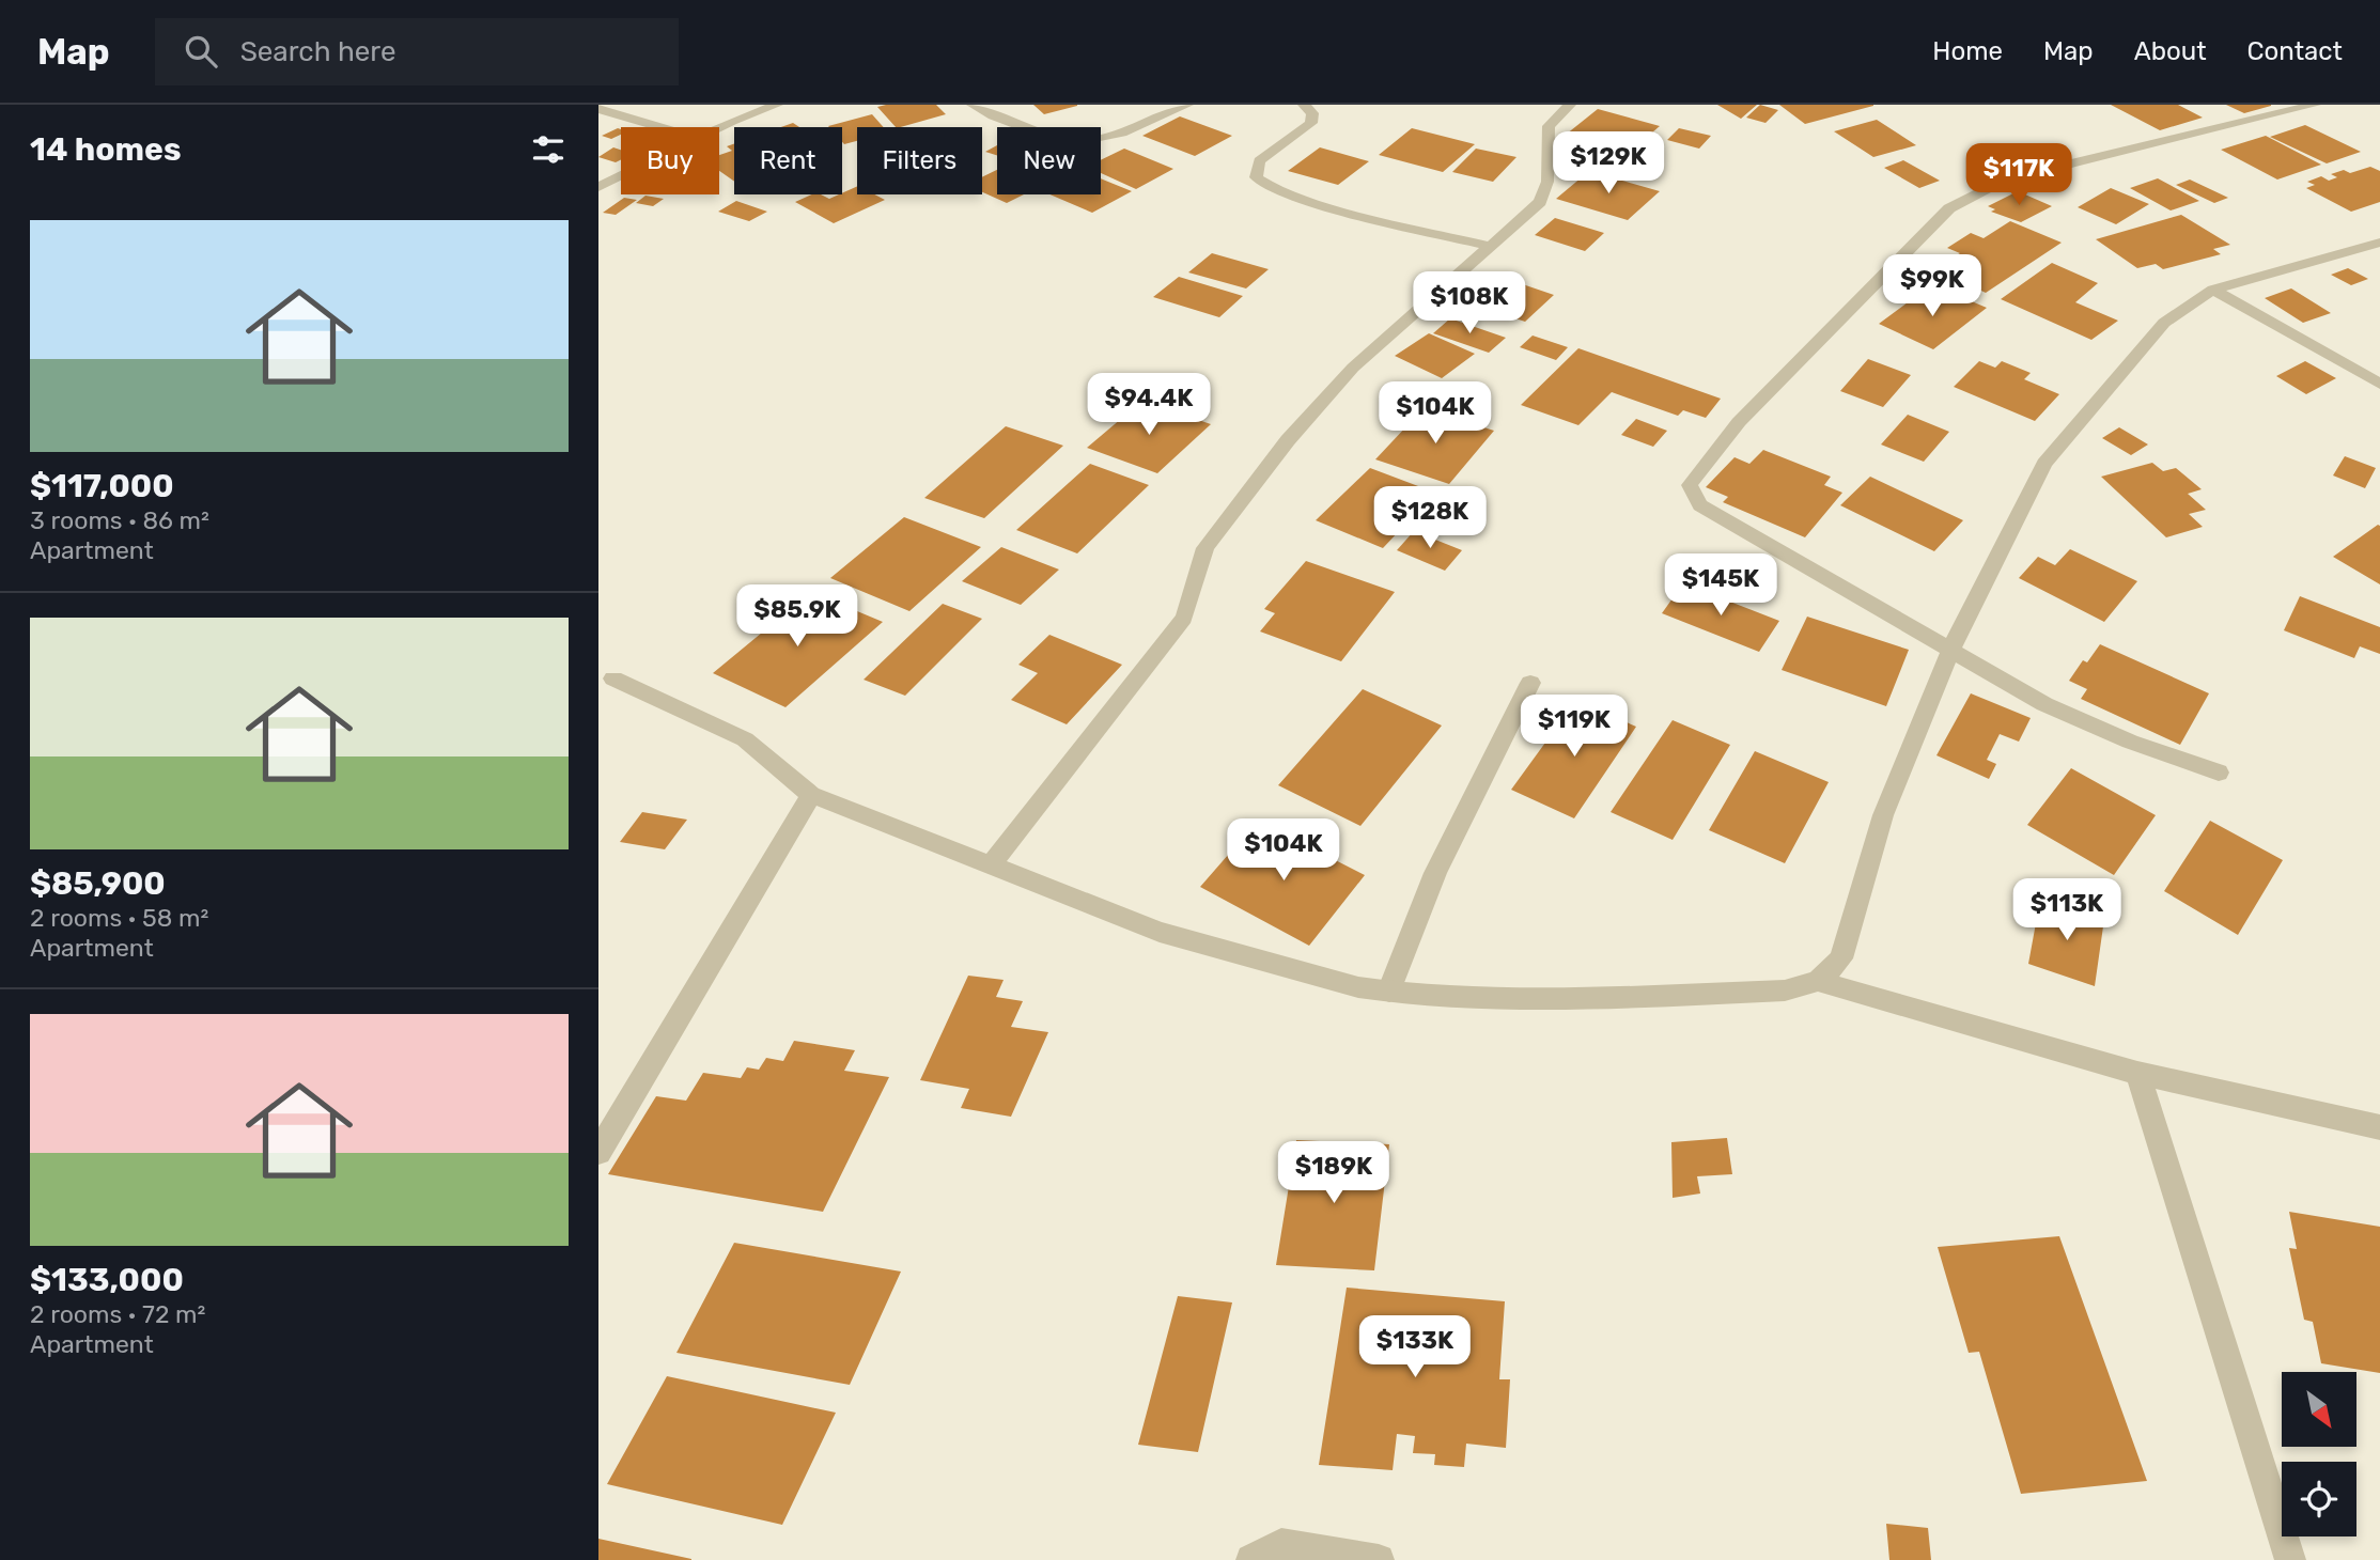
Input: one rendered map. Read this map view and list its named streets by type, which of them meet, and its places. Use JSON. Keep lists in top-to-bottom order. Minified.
{"north":"bottom right","page":{"header":"Map","search":"Search here","nav":["Home","Map","About","Contact"],"heading":"14 homes","chip":["Buy","Rent","Filters","New"],"price":["$129K","$117K","$99K","$108K","$94.4K","$104K","$128K","$145K","$85.9K","$119K","$104K","$113K","$189K","$133K"],"list":[{"name":"$117,000","note":"3 rooms · 86 m² · Apartment"},{"name":"$85,900","note":"2 rooms · 58 m² · Apartment"},{"name":"$133,000","note":"2 rooms · 72 m² · Apartment"}]}}
